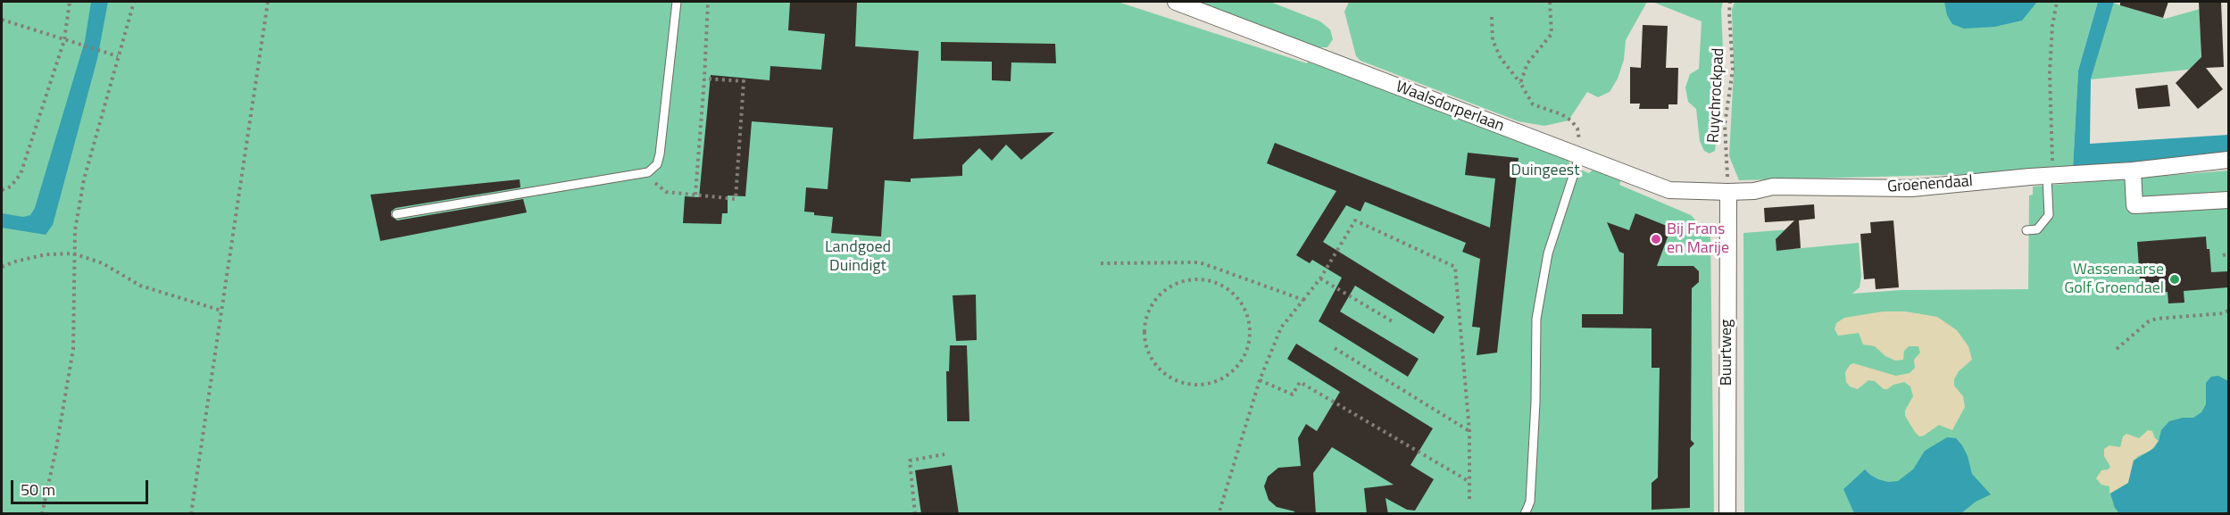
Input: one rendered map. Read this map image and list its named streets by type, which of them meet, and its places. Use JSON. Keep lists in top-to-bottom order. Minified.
{"streets":{"street":["Waalsdorperlaan","Groenendaal","Buurtweg"],"path":["Ruychrockpad"]},"crossings":[["Ruychrockpad","Waalsdorperlaan"],["Ruychrockpad","Groenendaal"],["Ruychrockpad","Buurtweg"],["Waalsdorperlaan","Groenendaal"],["Waalsdorperlaan","Buurtweg"],["Groenendaal","Buurtweg"]],"parks":["Duingeest","Landgoed Duindigt"],"places":["Bij Frans en Marije","Wassenaarse Golf Groendael"],"scale_bar":"50 m"}
